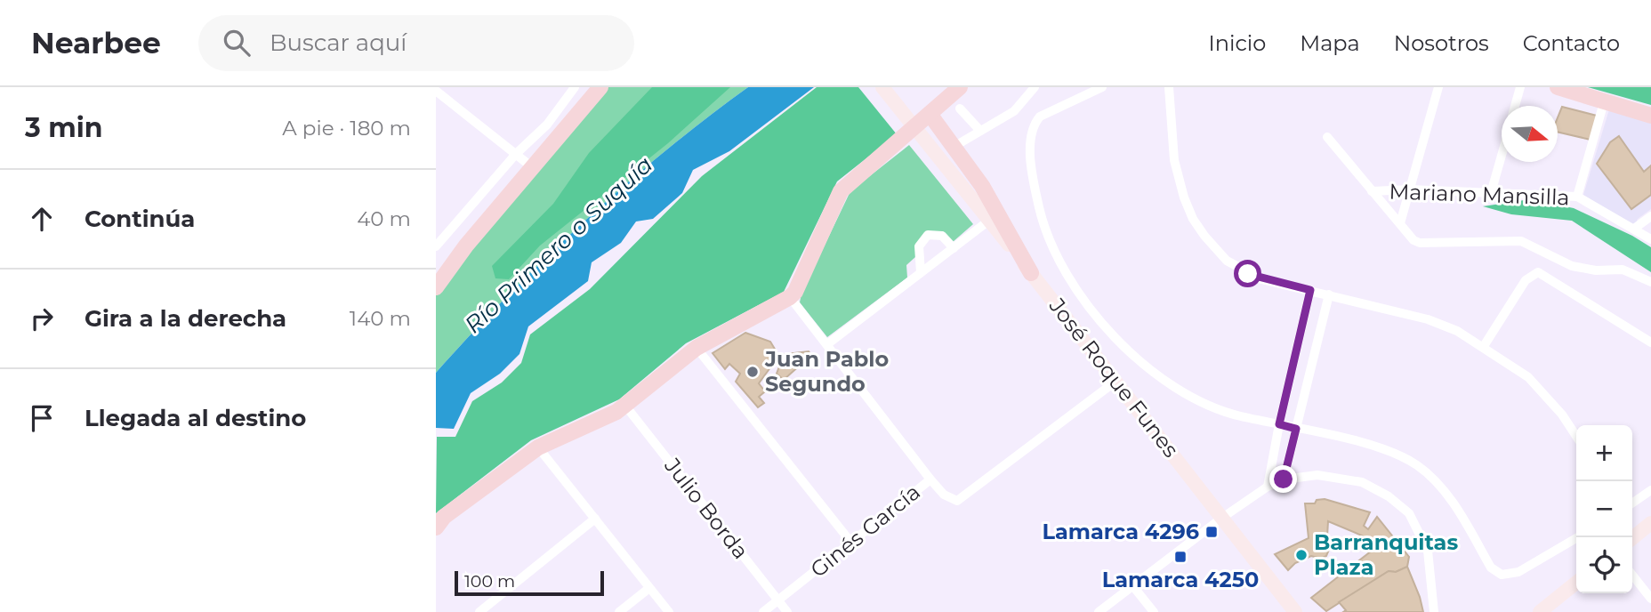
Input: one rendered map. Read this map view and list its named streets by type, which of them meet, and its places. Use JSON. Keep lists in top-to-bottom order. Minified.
{"streets":{"main road":["José Roque Funes"],"street":["Mariano Mansilla","Julio Borda","Ginés García"]},"crossings":[["José Roque Funes","Ginés García"],["Julio Borda","Ginés García"]],"water":["Río Primero o Suquía"],"places":{"other":["Juan Pablo Segundo","Barranquitas Plaza"],"transit":["Lamarca 4296","Lamarca 4250"]},"scale_bar":"100 m","north":"right","page":{"header":"Nearbee","search":"Buscar aquí","nav":["Inicio","Mapa","Nosotros","Contacto"],"heading":["3 min","A pie · 180 m"],"list":[["Continúa","40 m"],["Gira a la derecha","140 m"],"Llegada al destino"],"map_buttons":["+","−"],"scale":"100 m"}}
